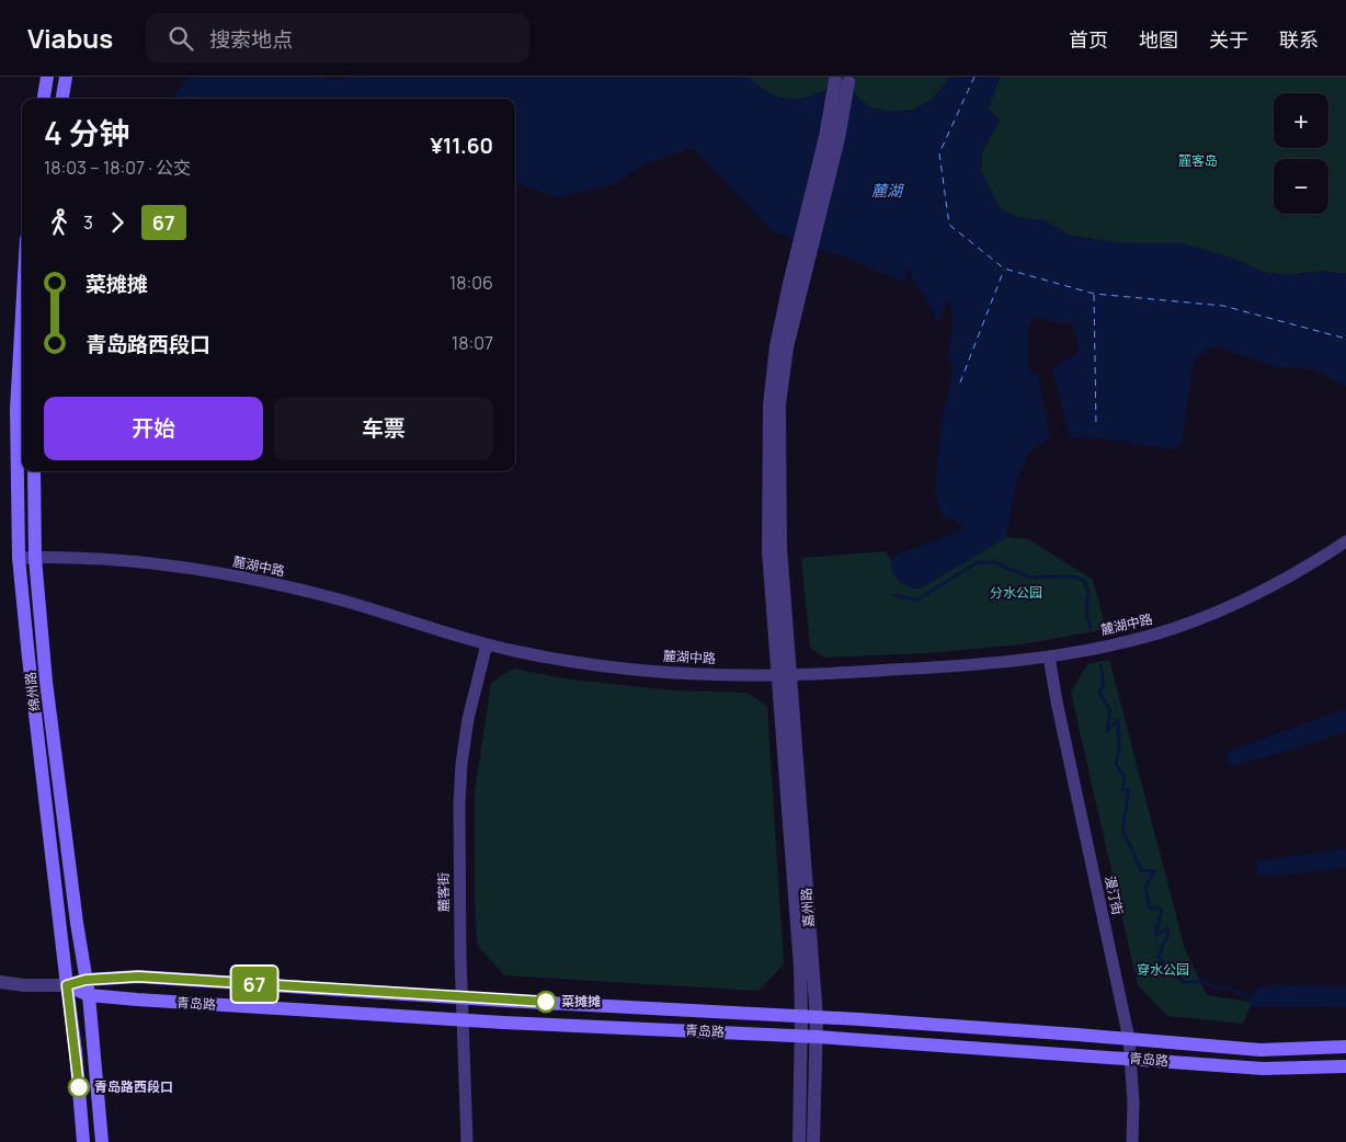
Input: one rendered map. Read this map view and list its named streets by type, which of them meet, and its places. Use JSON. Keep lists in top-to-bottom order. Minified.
{"streets":{"main road":["绵州路","青岛路"],"street":["麓湖中路","麓客街","漫汀街","嘉州路"]},"crossings":[["麓湖中路","绵州路"],["麓湖中路","麓客街"],["麓湖中路","漫汀街"],["麓湖中路","嘉州路"],["绵州路","青岛路"],["麓客街","青岛路"],["漫汀街","青岛路"],["嘉州路","青岛路"]],"water":["麓湖"],"parks":["麓客岛","分水公园","穿水公园"],"places":["菜摊摊","青岛路西段口"],"lines":["bus line 67"],"page":{"header":"Viabus","search":"搜索地点","nav":["首页","地图","关于","联系"],"on_map":"67","map_buttons":["+","−"],"heading":["4 分钟","18:03 – 18:07 · 公交","¥11.60"],"legs":["3","67"],"list":[{"name":"菜摊摊","value":"18:06"},{"name":"青岛路西段口","value":"18:07"}],"buttons":["开始","车票"]}}
